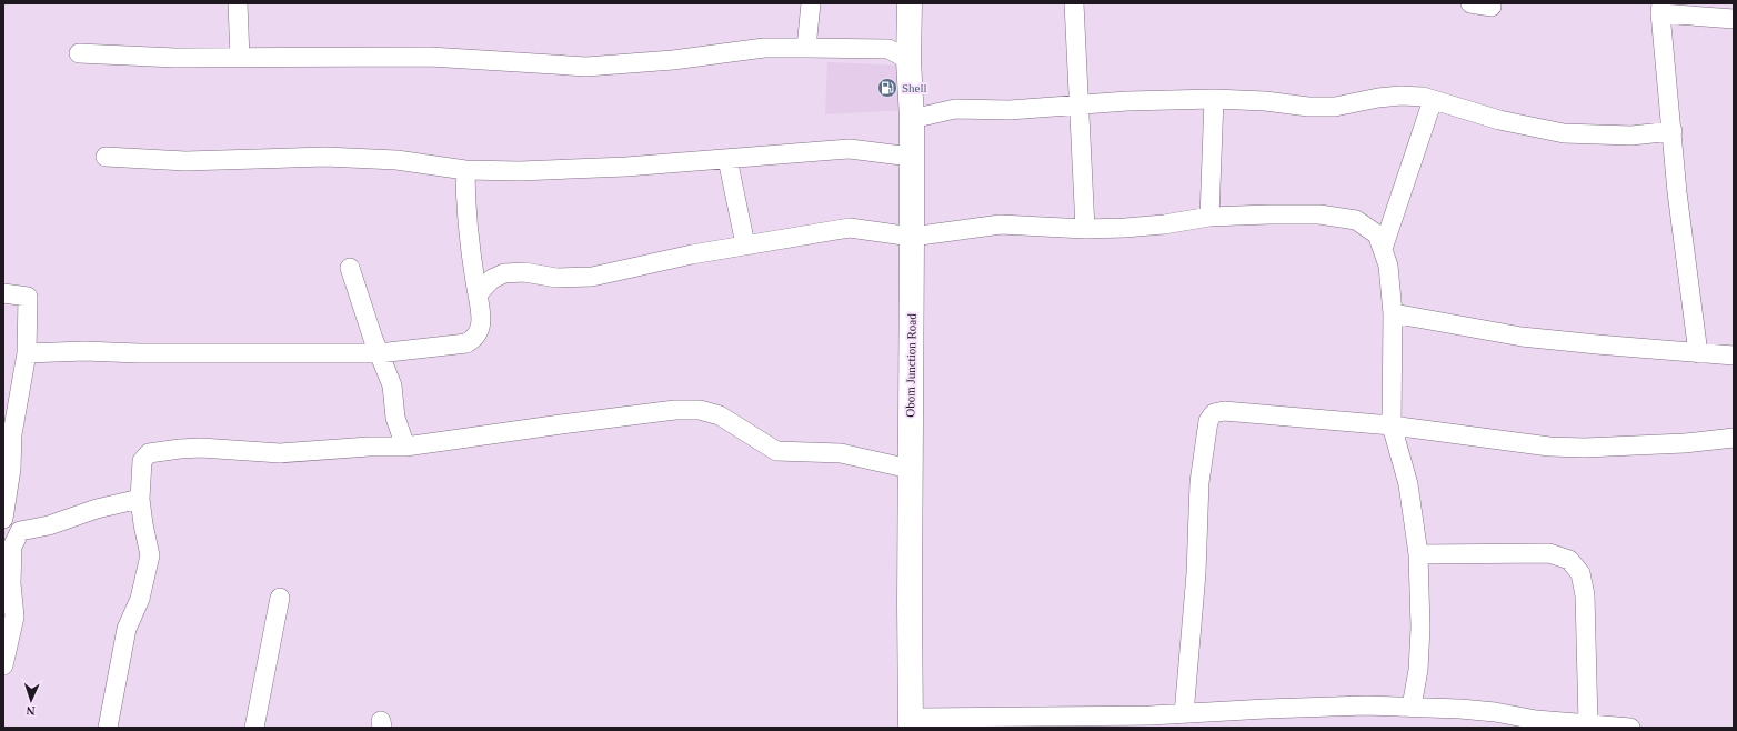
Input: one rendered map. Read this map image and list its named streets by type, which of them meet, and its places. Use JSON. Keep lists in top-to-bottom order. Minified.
{"streets":{"main road":["Obom Junction Road"]},"places":{"fuel station":["Shell"]},"north":"bottom"}
